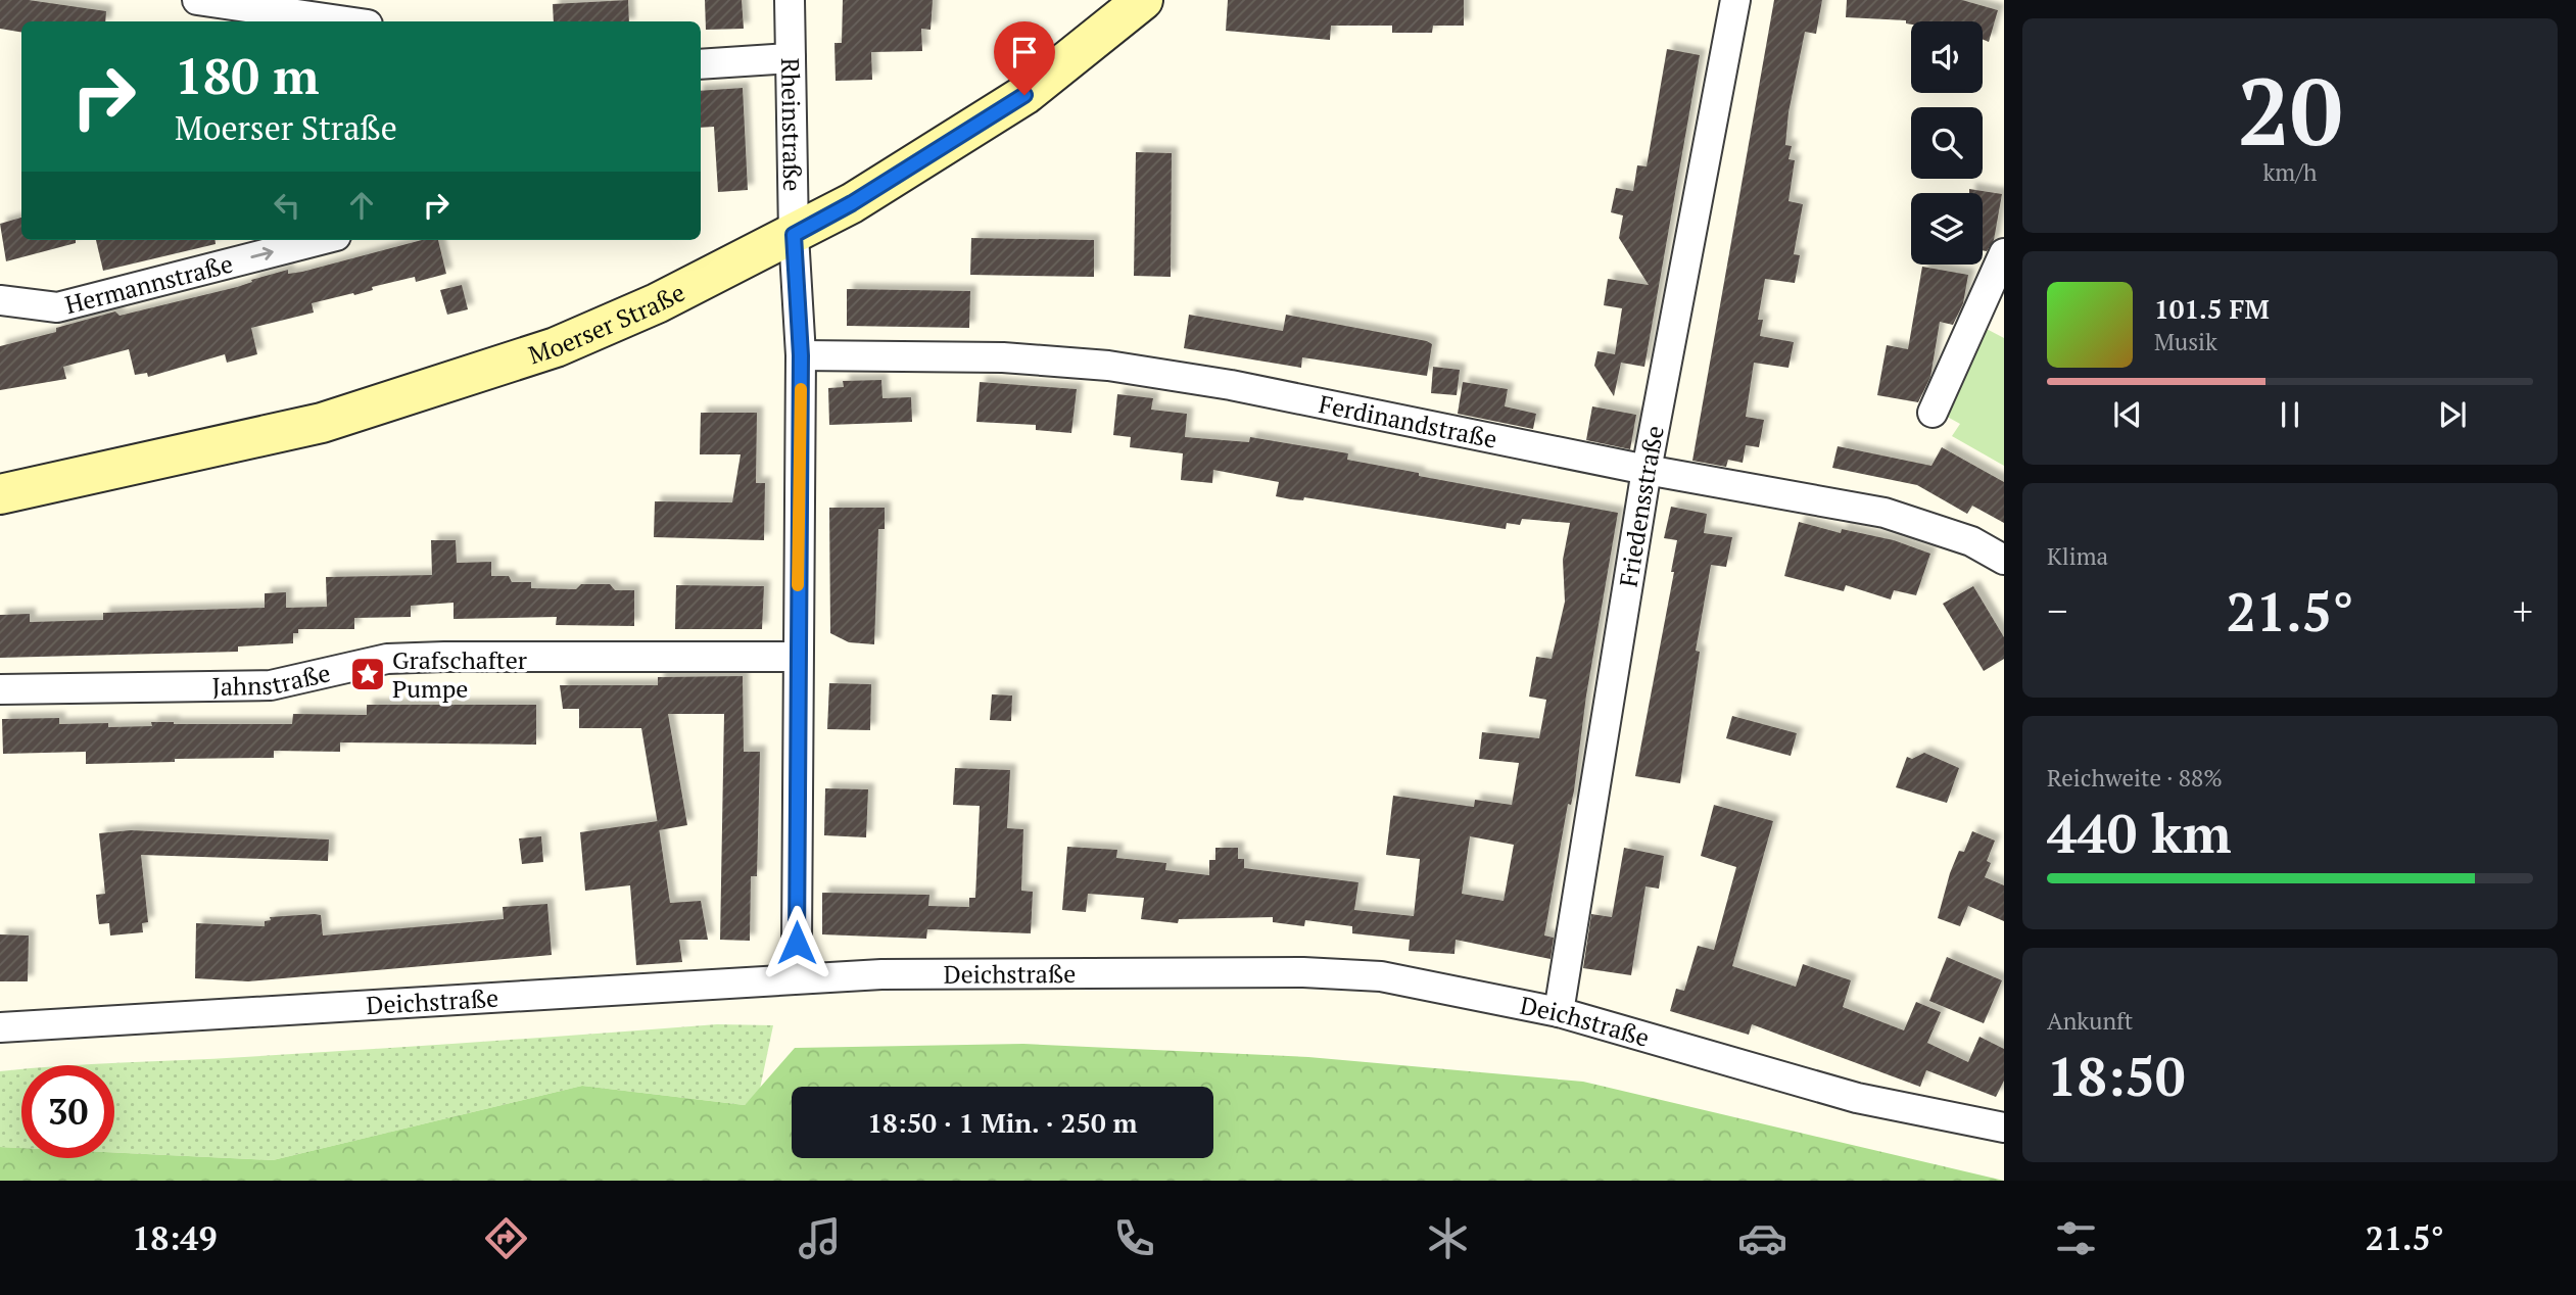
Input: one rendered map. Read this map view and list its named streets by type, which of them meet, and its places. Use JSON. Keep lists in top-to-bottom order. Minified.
{"streets":{"main road":["Moerser Straße"],"street":["Rheinstraße","Hermannstraße","Ferdinandstraße","Friedensstraße","Jahnstraße","Deichstraße"]},"crossings":[["Rheinstraße","Moerser Straße"],["Rheinstraße","Ferdinandstraße"],["Rheinstraße","Jahnstraße"],["Rheinstraße","Deichstraße"],["Ferdinandstraße","Friedensstraße"],["Friedensstraße","Deichstraße"]],"one_way":["Hermannstraße"],"places":{"place":["Grafschafter Pumpe"]},"page":{"tile":[["20","km/h"],"Klima",["Reichweite · 88%","440 km"],["Ankunft","18:50"]],"turn":["180 m","Moerser Straße"],"song":["101.5 FM","Musik"],"heat":["−","21.5°","+"],"limit":"30","trip":"18:50 · 1 Min. · 250 m","tabs":["18:49","21.5°"]}}
